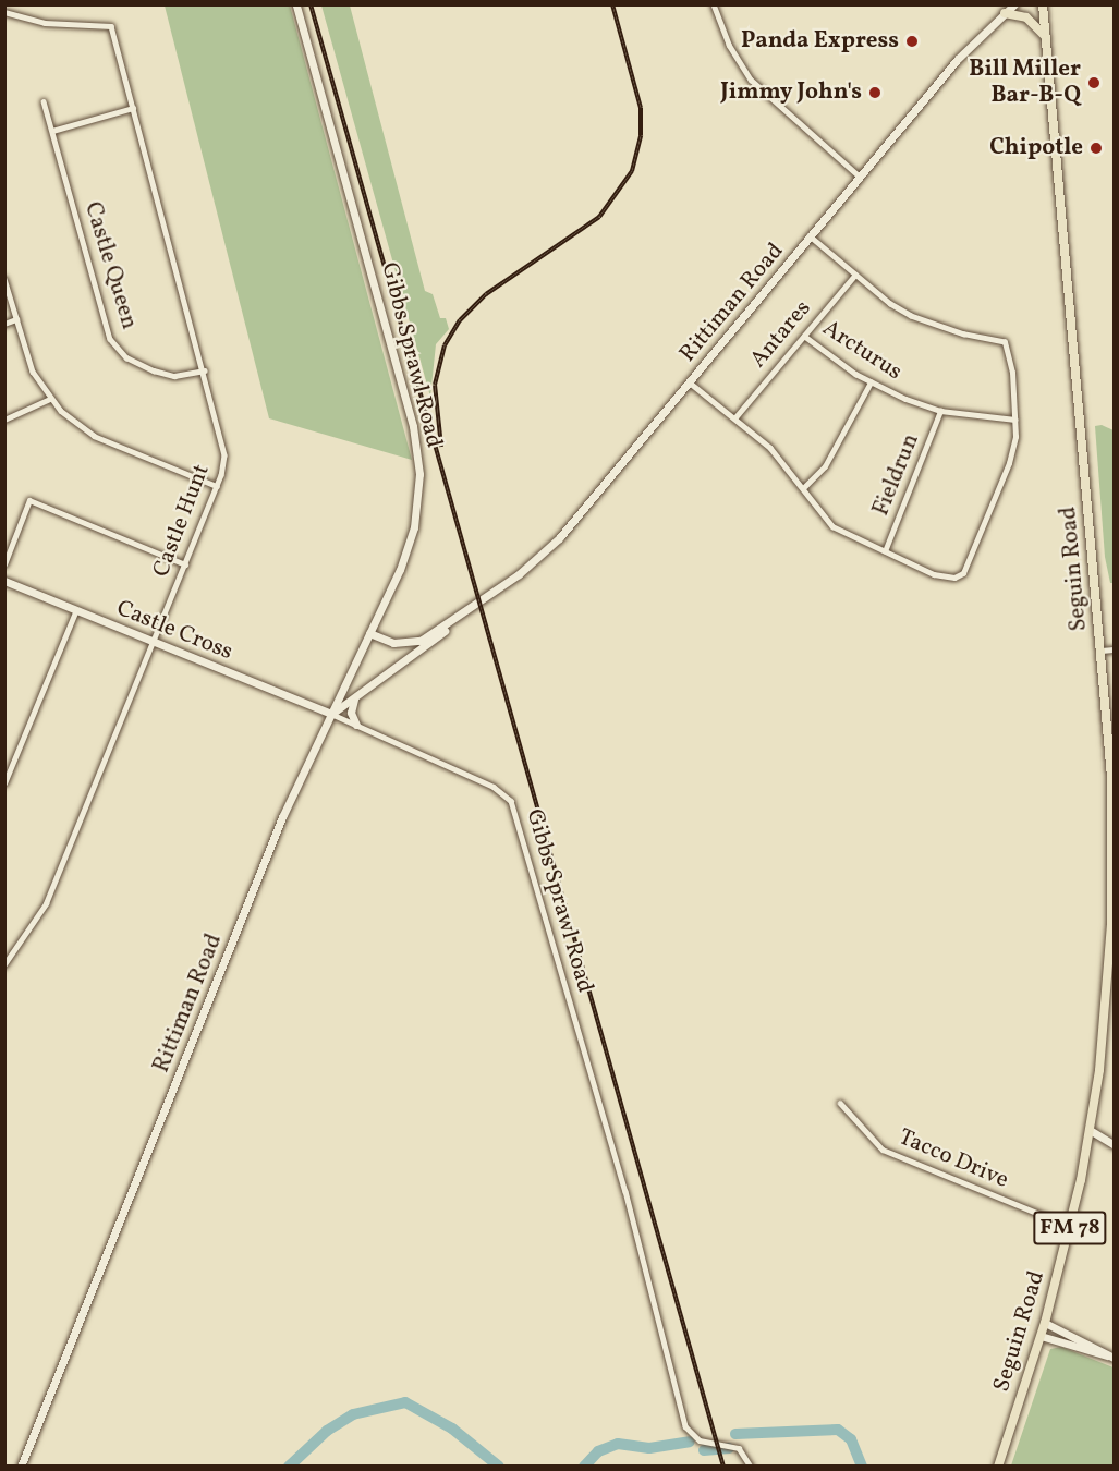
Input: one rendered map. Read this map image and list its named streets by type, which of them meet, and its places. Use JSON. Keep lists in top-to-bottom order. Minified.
{"streets":{"main road":["Rittiman Road","Gibbs Sprawl Road","Seguin Road","Castle Cross","FM 78"],"street":["Castle Queen","Antares","Arcturus","Fieldrun","Castle Hunt","Tacco Drive"]},"crossings":[["Castle Queen","Castle Hunt"],["Rittiman Road","Gibbs Sprawl Road"],["Rittiman Road","Castle Cross"],["Antares","Arcturus"],["Arcturus","Fieldrun"],["Gibbs Sprawl Road","Castle Cross"],["Castle Hunt","Castle Cross"],["Seguin Road","Tacco Drive"]],"places":["Panda Express","Bill Miller Bar-B-Q","Jimmy John's","Chipotle"]}
